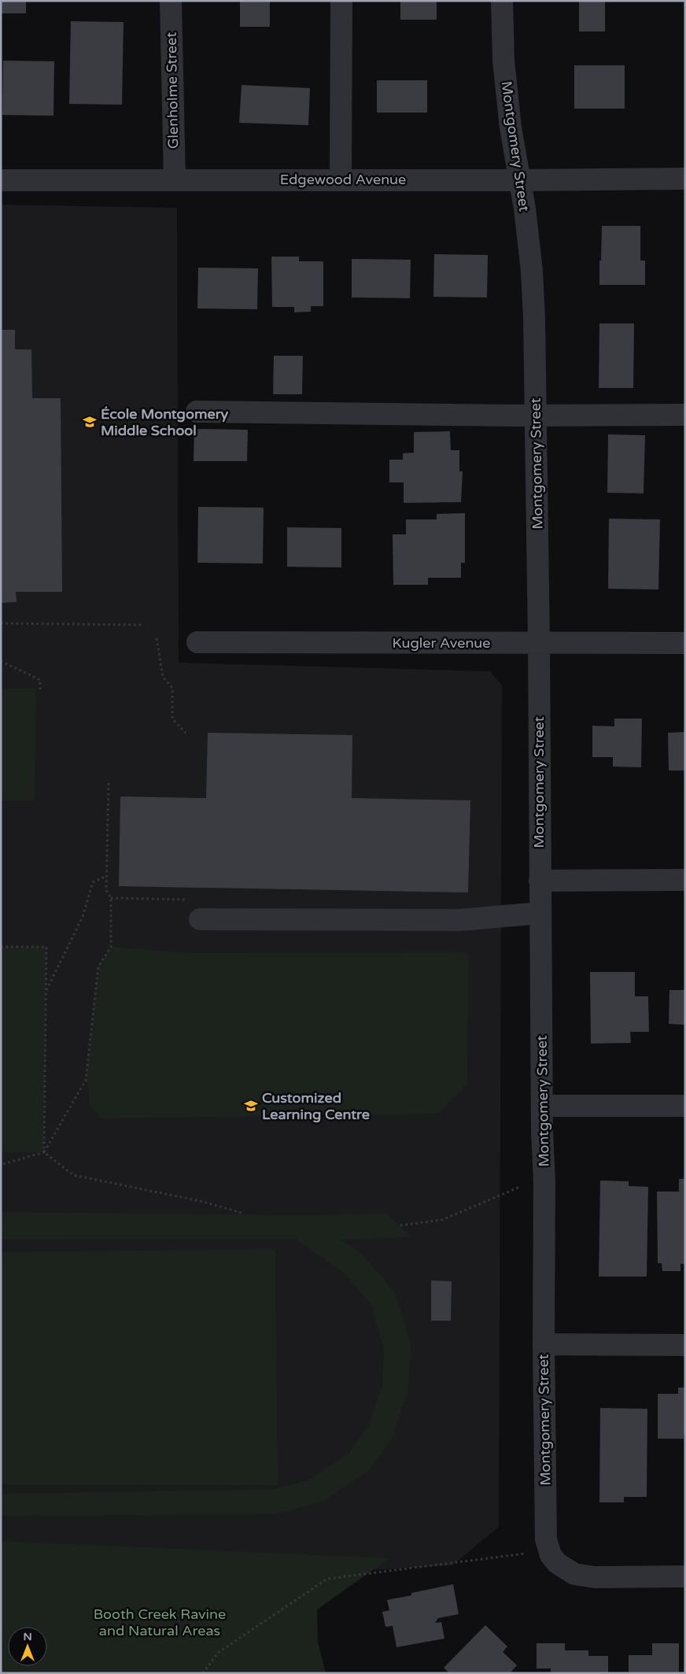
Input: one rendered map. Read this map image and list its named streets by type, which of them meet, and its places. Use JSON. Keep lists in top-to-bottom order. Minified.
{"streets":{"street":["Glenholme Street","Montgomery Street","Edgewood Avenue","Kugler Avenue"]},"crossings":[["Glenholme Street","Edgewood Avenue"],["Montgomery Street","Edgewood Avenue"],["Montgomery Street","Kugler Avenue"]],"parks":["Booth Creek Ravine and Natural Areas"],"places":{"school or university":["École Montgomery Middle School","Customized Learning Centre"]},"north":"top"}
